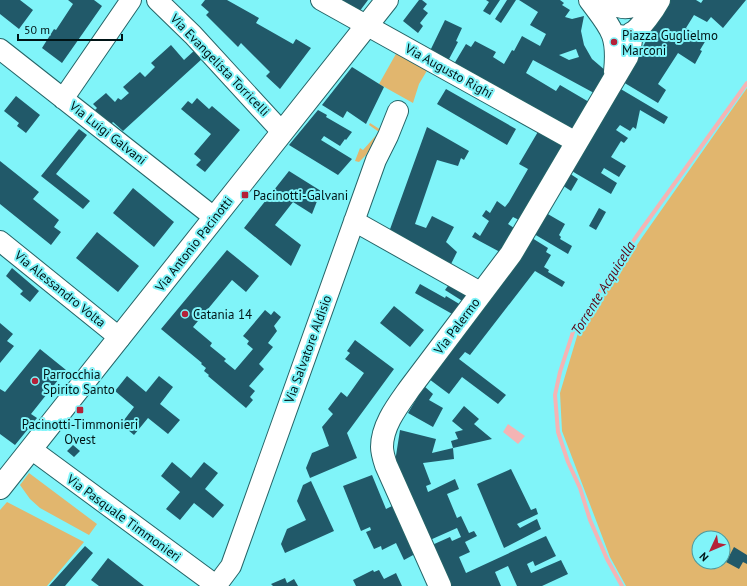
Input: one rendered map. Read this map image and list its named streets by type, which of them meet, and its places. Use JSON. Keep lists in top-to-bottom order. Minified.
{"streets":{"main road":["Via Antonio Pacinotti","Via Palermo"],"street":["Via Evangelista Torricelli","Via Augusto Righi","Via Luigi Galvani","Via Alessandro Volta","Via Salvatore Aldisio","Via Pasquale Timmonieri"]},"crossings":[["Via Evangelista Torricelli","Via Antonio Pacinotti"],["Via Augusto Righi","Via Antonio Pacinotti"],["Via Augusto Righi","Via Palermo"],["Via Luigi Galvani","Via Antonio Pacinotti"],["Via Antonio Pacinotti","Via Alessandro Volta"],["Via Antonio Pacinotti","Via Pasquale Timmonieri"],["Via Salvatore Aldisio","Via Pasquale Timmonieri"]],"water":["Torrente Acquicella"],"places":{"other":["Piazza Guglielmo Marconi","Catania 14","Parrocchia Spirito Santo"],"transit":["Pacinotti-Galvani","Pacinotti-Timmonieri Ovest"]},"scale_bar":"50 m","north":"bottom left"}
